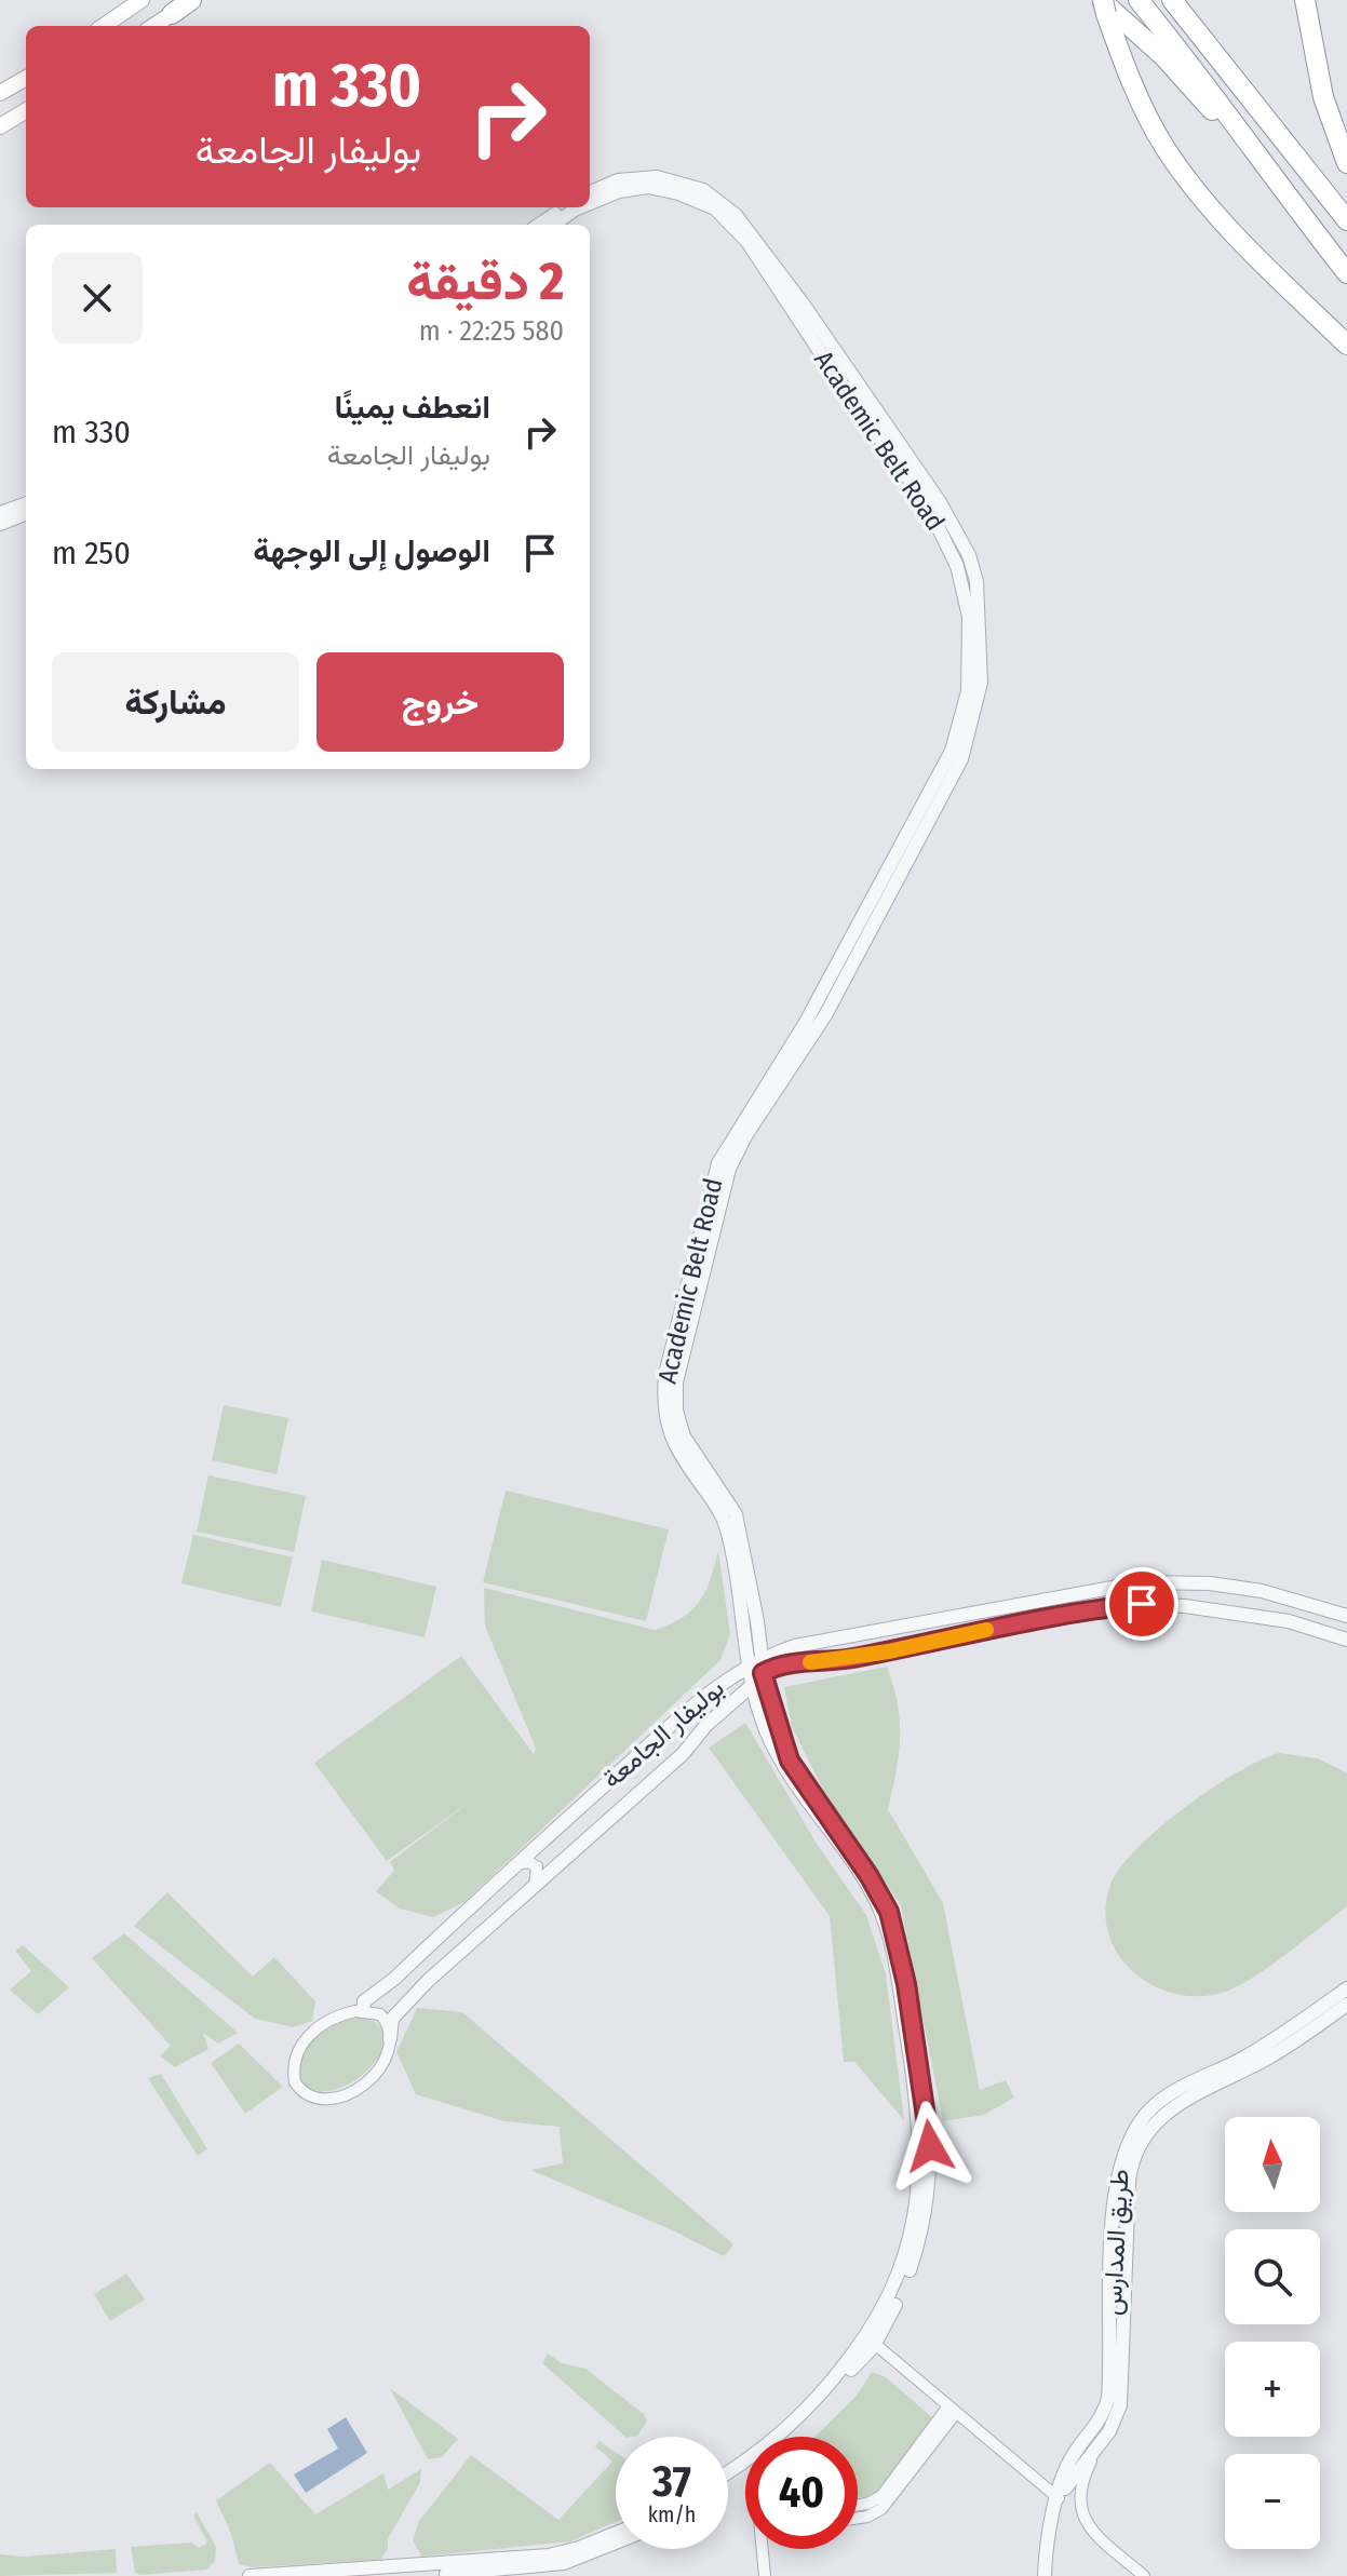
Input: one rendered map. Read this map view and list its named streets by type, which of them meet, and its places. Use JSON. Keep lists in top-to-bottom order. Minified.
{"streets":{"street":["Academic Belt Road","بوليفار الجامعة","طريق المدارس"]},"crossings":[["Academic Belt Road","بوليفار الجامعة"]],"north":"top","page":{"turn":["330 m","بوليفار الجامعة"],"heading":["2 دقيقة","580 m · 22:25"],"list":[{"name":"انعطف يمينًا","note":"بوليفار الجامعة","value":"330 m"},{"name":"الوصول إلى الوجهة","value":"250 m"}],"buttons":["خروج","مشاركة"],"map_buttons":["+","−"],"speed":"37 km/h","limit":"40"}}
